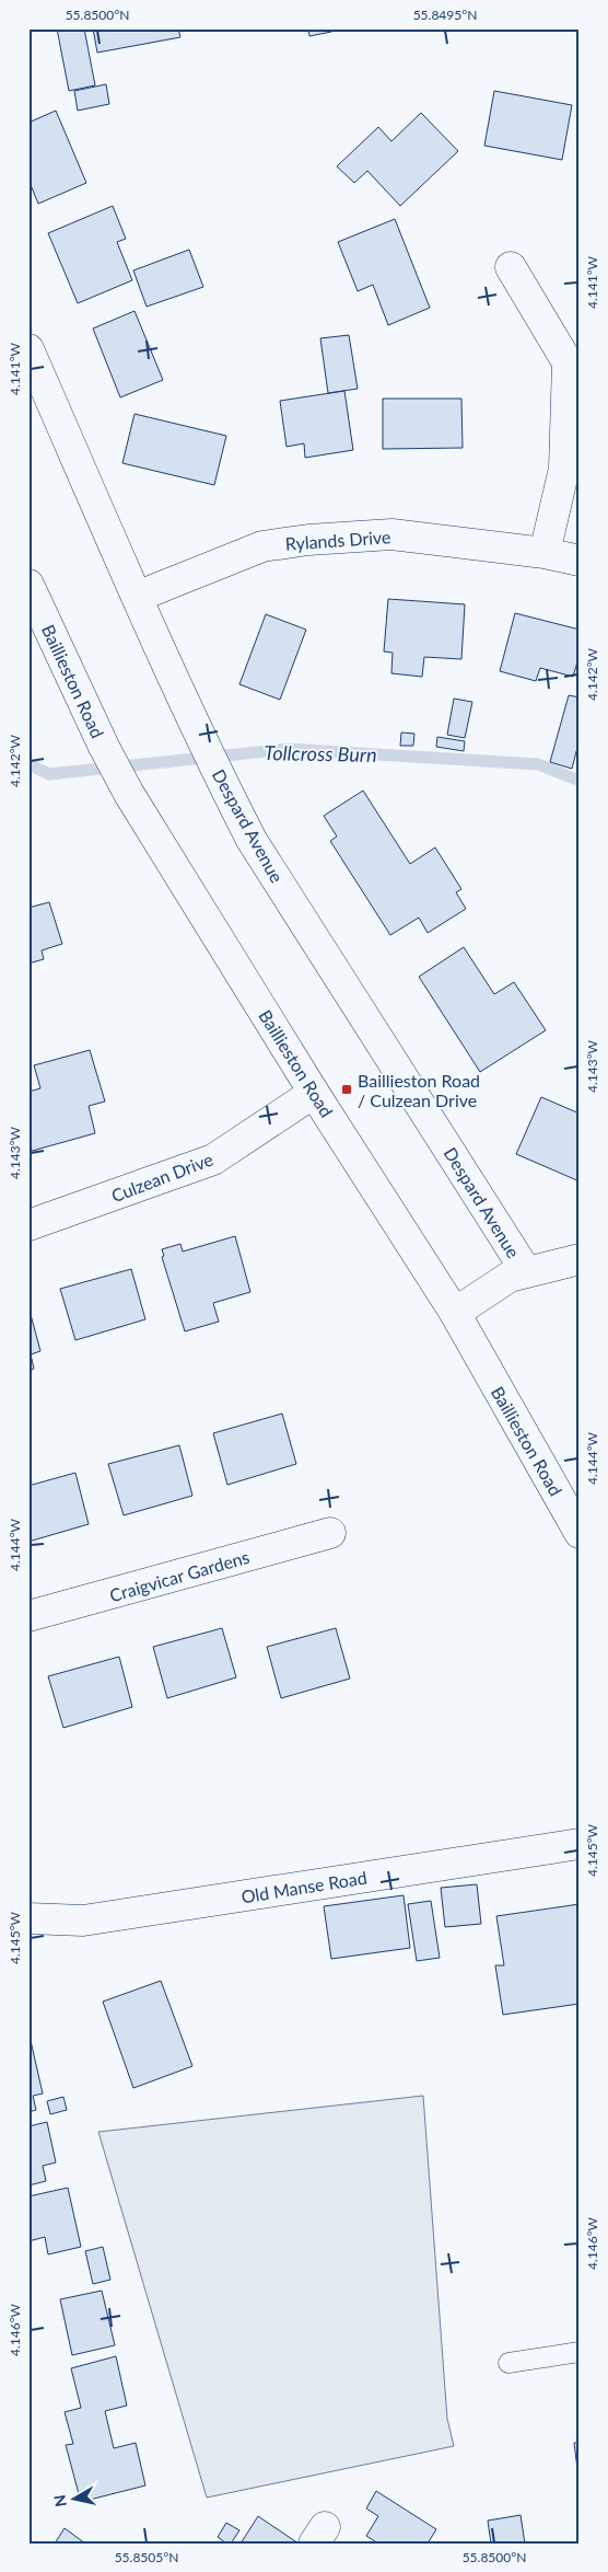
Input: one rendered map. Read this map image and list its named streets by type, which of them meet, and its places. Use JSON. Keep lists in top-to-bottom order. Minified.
{"streets":{"street":["Rylands Drive","Baillieston Road","Despard Avenue","Culzean Drive","Craigvicar Gardens","Old Manse Road"]},"crossings":[["Rylands Drive","Despard Avenue"],["Baillieston Road","Culzean Drive"]],"water":["Tollcross Burn"],"places":{"transit":["Baillieston Road / Culzean Drive"]},"north":"left","coordinates":["55.8500°N","55.8495°N","4.141°W","4.142°W","4.143°W","4.144°W","4.145°W","4.146°W","55.8505°N"]}
